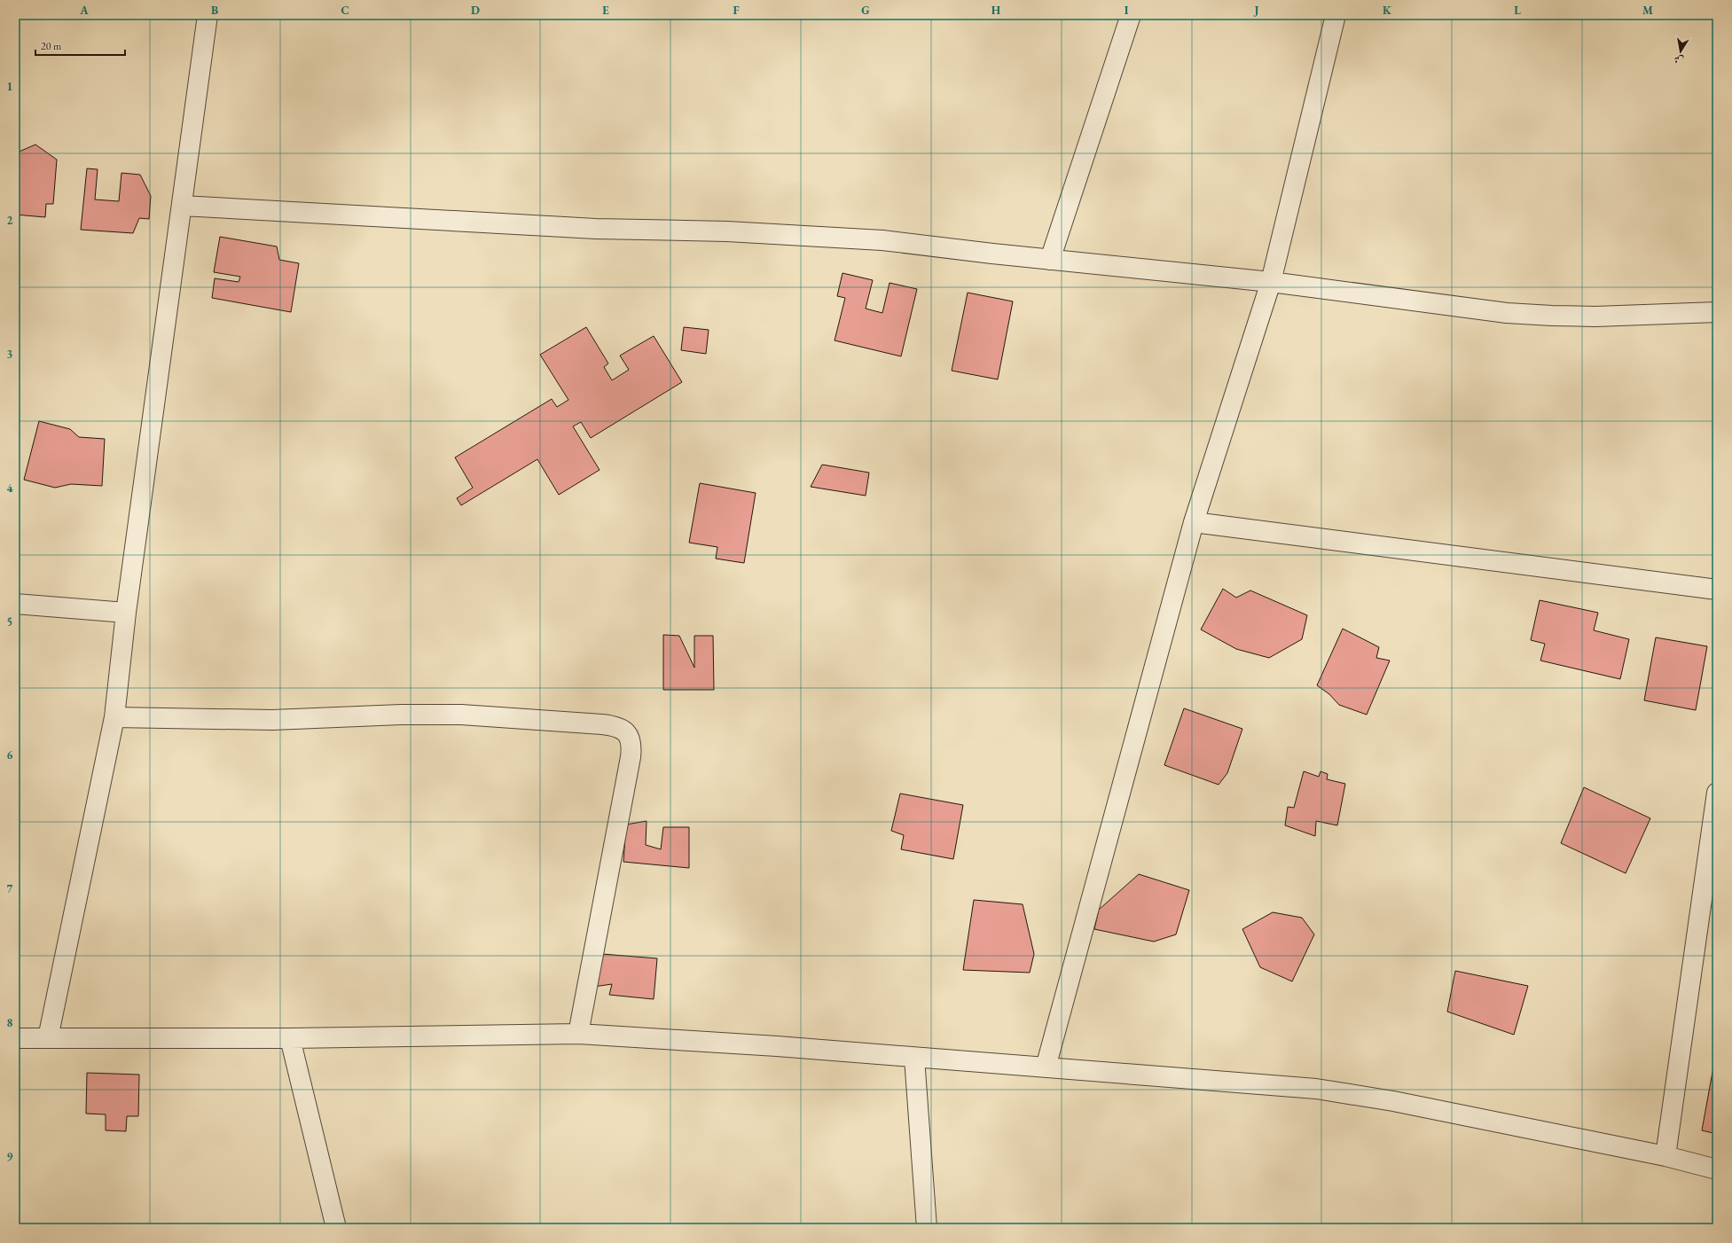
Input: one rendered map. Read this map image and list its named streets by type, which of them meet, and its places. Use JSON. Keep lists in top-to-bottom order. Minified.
{"scale_bar":"20 m","north":"bottom","grid":{"columns":["A","B","C","D","E","F","G","H","I","J","K","L","M"],"rows":["1","2","3","4","5","6","7","8","9"]}}
